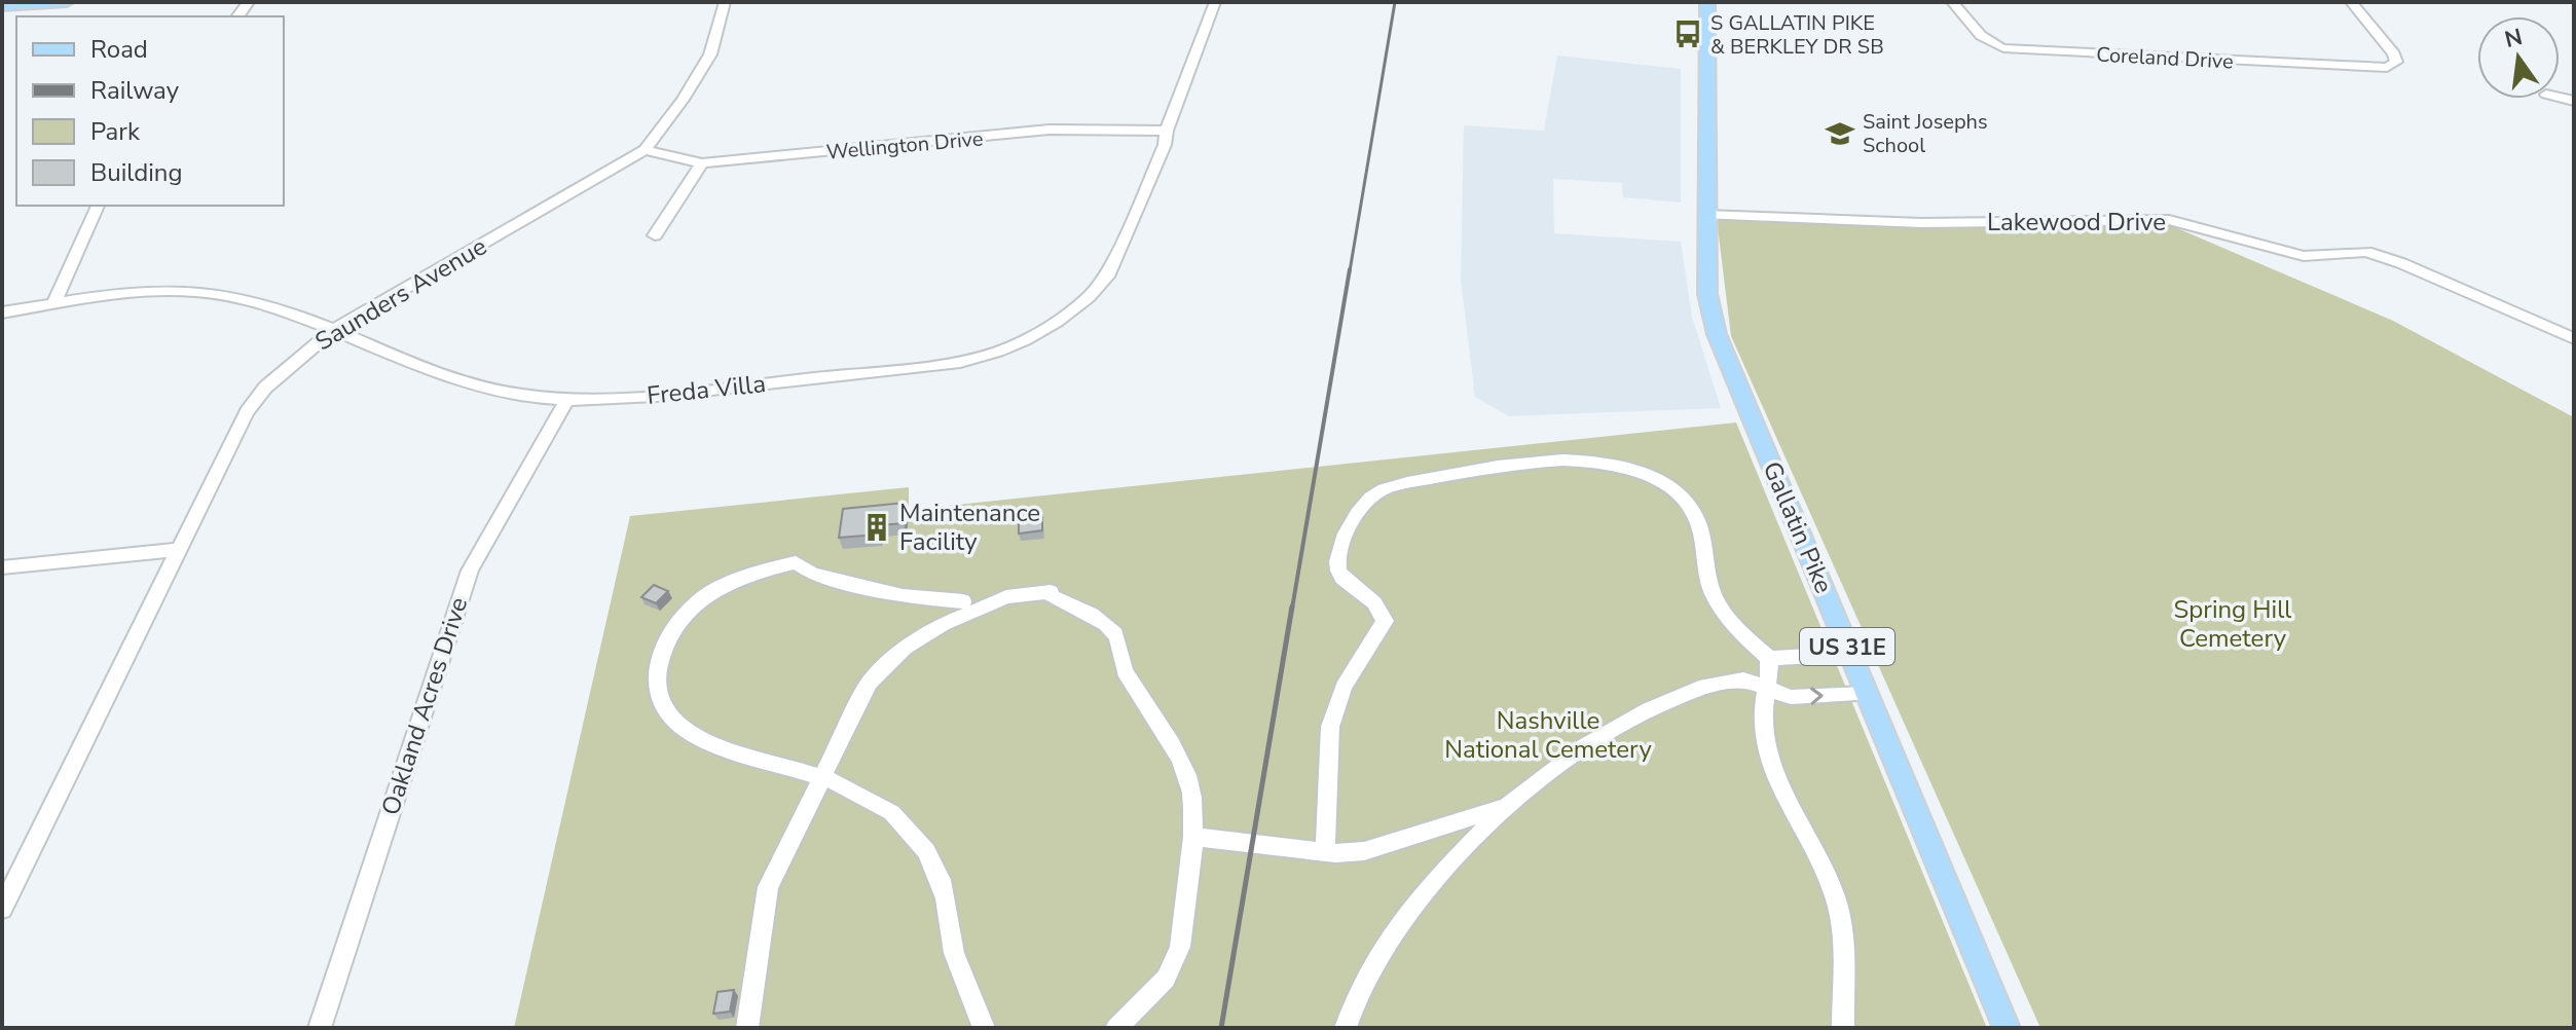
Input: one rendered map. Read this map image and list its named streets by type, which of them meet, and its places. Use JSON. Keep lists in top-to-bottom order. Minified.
{"streets":{"main road":["Gallatin Pike","US 31E"],"street":["Coreland Drive","Wellington Drive","Lakewood Drive","Saunders Avenue","Freda Villa","Oakland Acres Drive"]},"crossings":[["Wellington Drive","Saunders Avenue"],["Wellington Drive","Freda Villa"],["Lakewood Drive","Gallatin Pike"],["Saunders Avenue","Freda Villa"],["Freda Villa","Oakland Acres Drive"]],"parks":["Spring Hill Cemetery","Nashville National Cemetery"],"places":{"bus stop":["S GALLATIN PIKE & BERKLEY DR SB"],"school or university":["Saint Josephs School"],"building":["Maintenance Facility"]},"legend":["Road","Railway","Park","Building"],"north":"top"}
